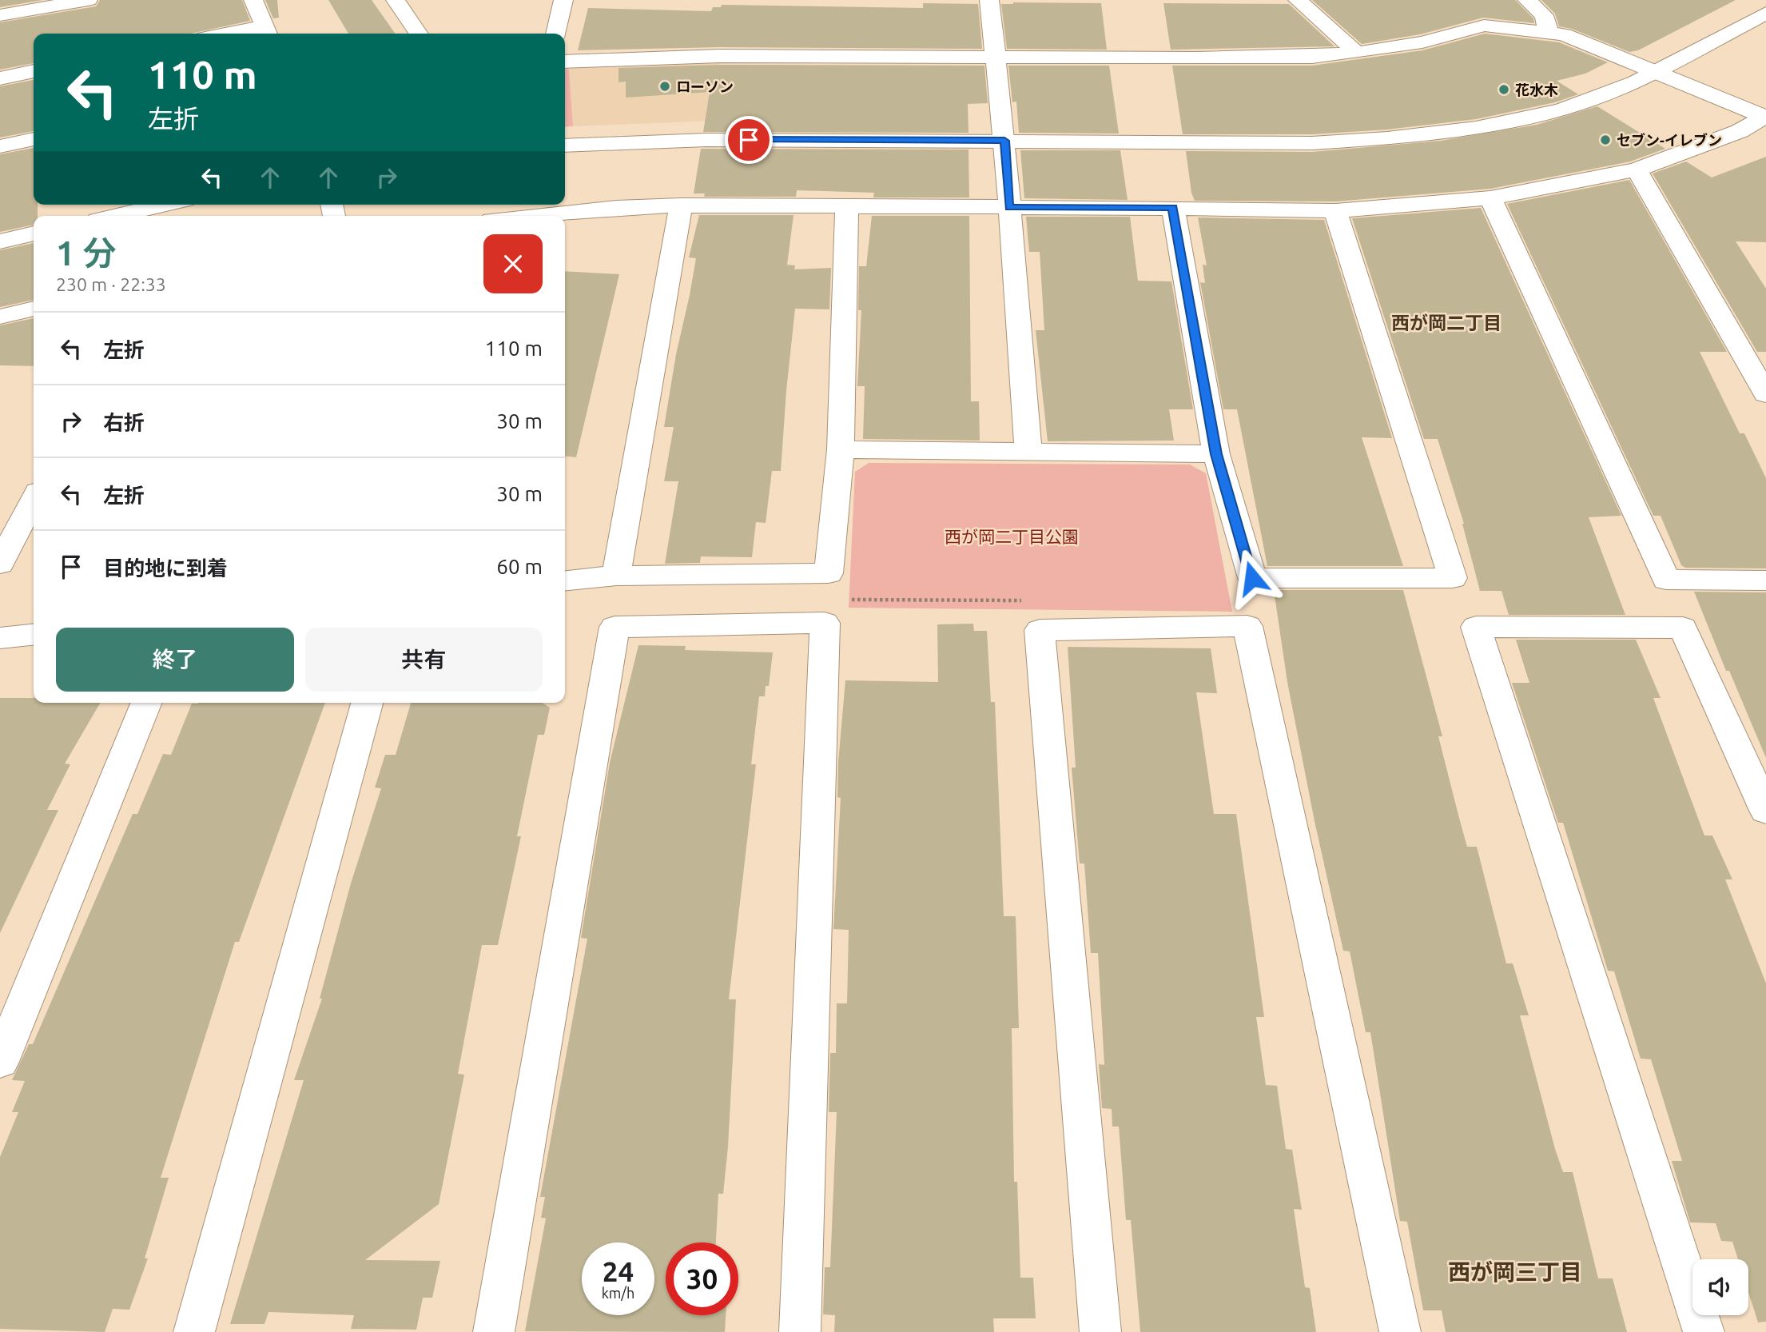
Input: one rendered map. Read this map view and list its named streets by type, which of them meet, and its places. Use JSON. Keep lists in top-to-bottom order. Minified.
{"districts":["西が岡二丁目","西が岡三丁目"],"parks":["西が岡二丁目公園"],"places":["ローソン","花水木","セブン-イレブン"],"page":{"turn":["110 m","左折"],"heading":["1 分","230 m · 22:33"],"list":[{"name":"左折","value":"110 m"},{"name":"右折","value":"30 m"},{"name":"左折","value":"30 m"},{"name":"目的地に到着","value":"60 m"}],"buttons":["終了","共有"],"speed":"24 km/h","limit":"30"}}
